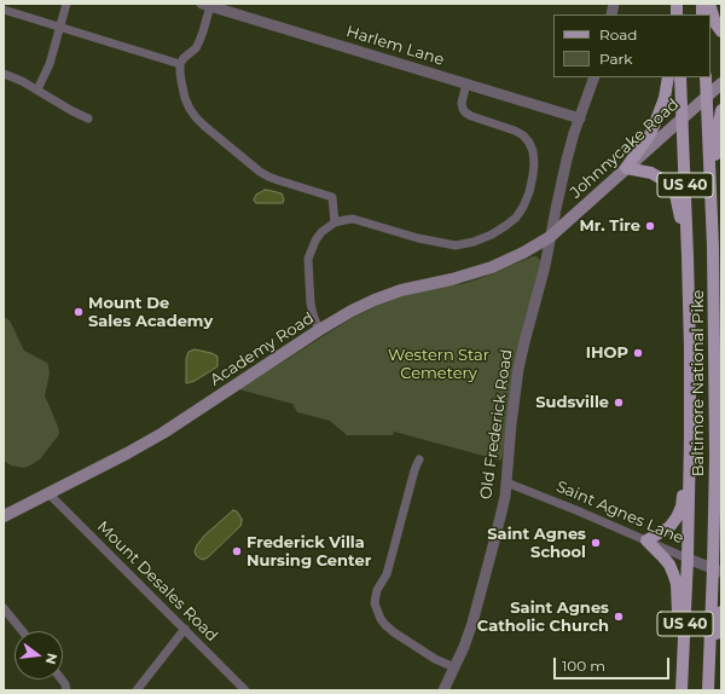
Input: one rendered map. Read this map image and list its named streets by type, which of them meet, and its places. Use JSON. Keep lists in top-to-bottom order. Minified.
{"streets":{"main road":["Johnnycake Road","US 40","Academy Road","Baltimore National Pike"],"street":["Harlem Lane","Old Frederick Road","Saint Agnes Lane","Mount Desales Road"]},"crossings":[["Harlem Lane","Old Frederick Road"],["Johnnycake Road","Academy Road"],["Johnnycake Road","Baltimore National Pike"],["Johnnycake Road","Old Frederick Road"],["Academy Road","Old Frederick Road"],["Academy Road","Mount Desales Road"],["Baltimore National Pike","Saint Agnes Lane"],["Old Frederick Road","Saint Agnes Lane"]],"parks":["Western Star Cemetery"],"places":["Mr. Tire","Mount De Sales Academy","IHOP","Sudsville","Saint Agnes School","Frederick Villa Nursing Center","Saint Agnes Catholic Church"],"legend":["Road","Park"],"scale_bar":"100 m","north":"right"}
